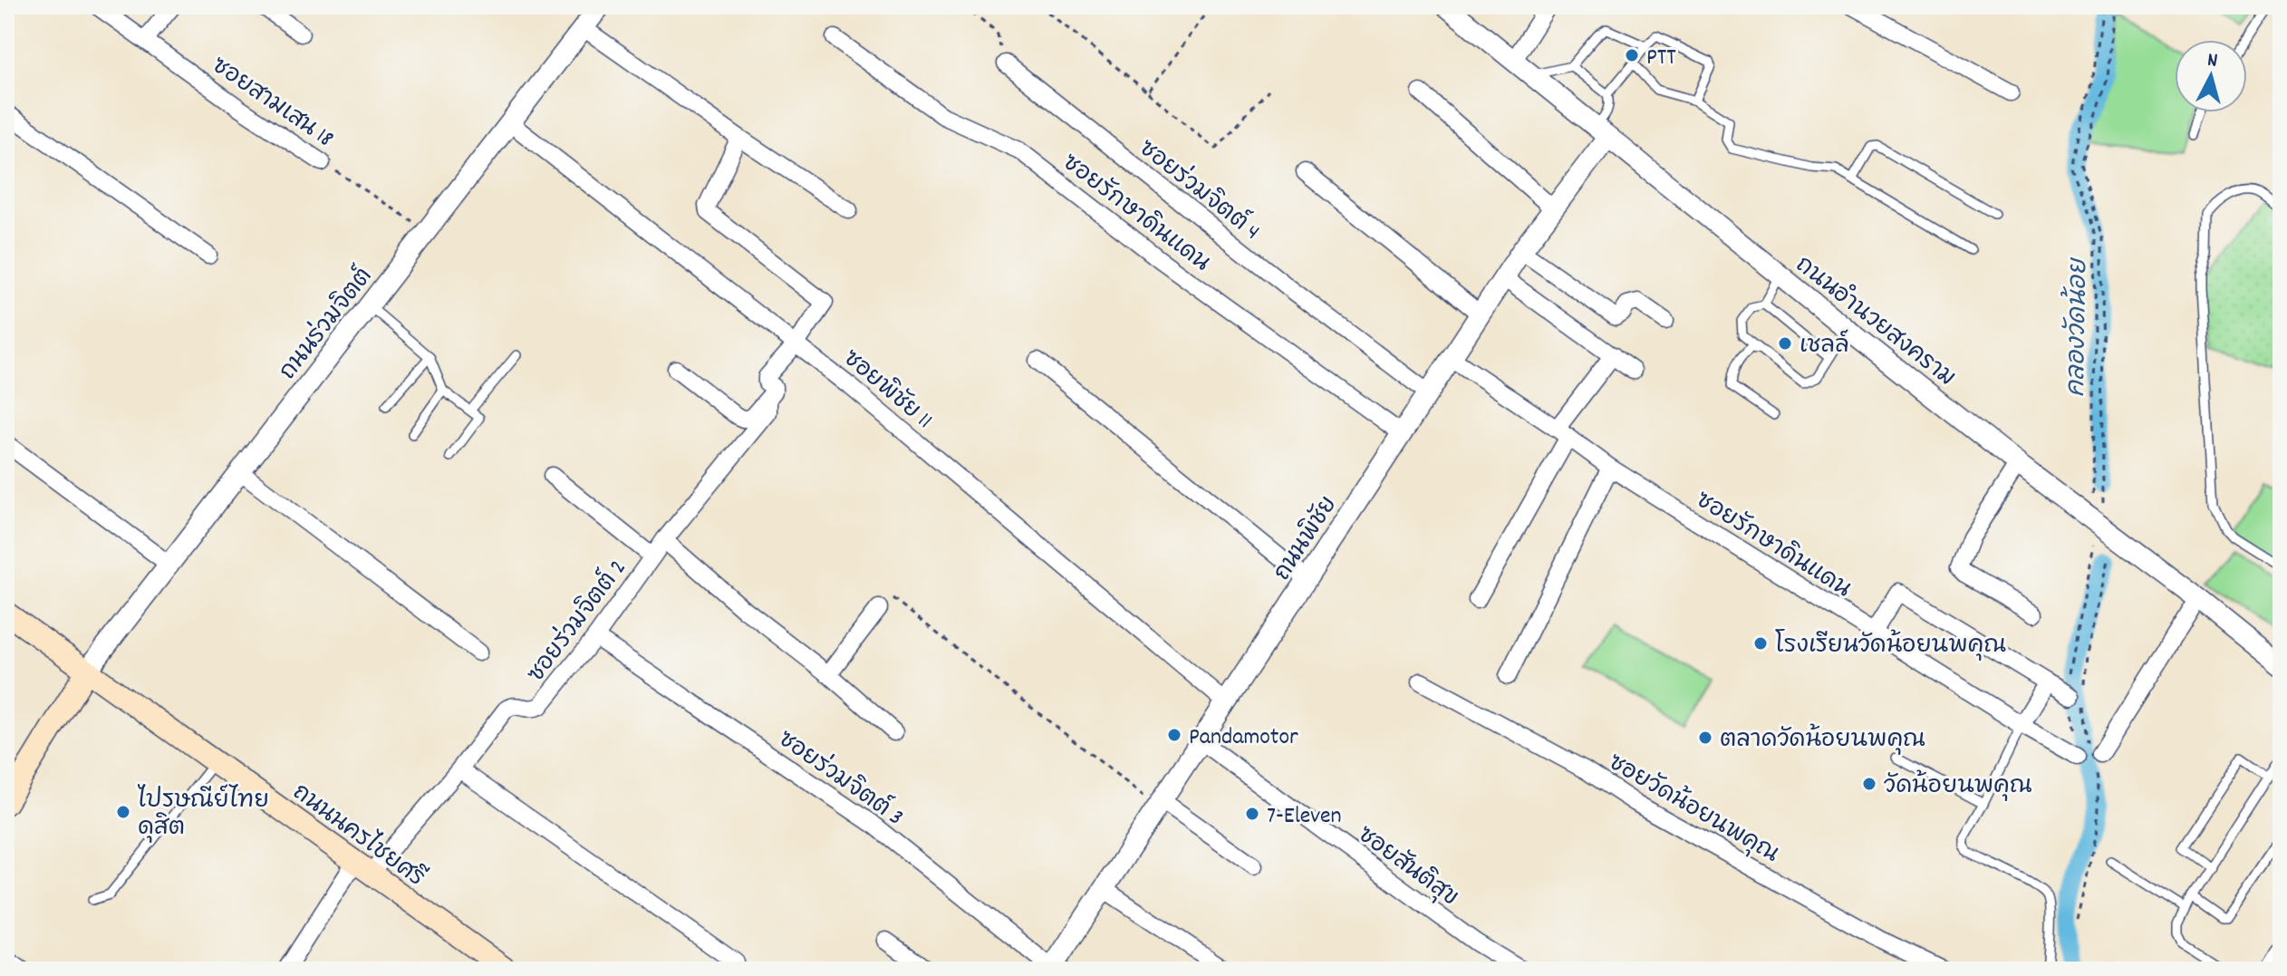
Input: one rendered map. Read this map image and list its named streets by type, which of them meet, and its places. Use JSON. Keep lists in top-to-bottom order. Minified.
{"streets":{"main road":["ถนนนครไชยศรี"],"street":["ซอยสามเสน 18","ซอยร่วมจิตต์ 4","ซอยรักษาดินแดน","ถนนอำนวยสงคราม","ถนนร่วมจิตต์","ซอยพิชัย 11","ถนนพิชัย","ซอยร่วมจิตต์ 2","ซอยร่วมจิตต์ 3","ซอยวัดน้อยนพคุณ","ซอยสันติสุข"]},"crossings":[["ซอยสามเสน 18","ถนนร่วมจิตต์"],["ซอยร่วมจิตต์ 4","ถนนพิชัย"],["ซอยรักษาดินแดน","ถนนพิชัย"],["ถนนอำนวยสงคราม","ถนนพิชัย"],["ถนนร่วมจิตต์","ซอยพิชัย 11"],["ถนนร่วมจิตต์","ถนนนครไชยศรี"],["ซอยพิชัย 11","ถนนพิชัย"],["ซอยพิชัย 11","ซอยร่วมจิตต์ 2"],["ถนนพิชัย","ซอยร่วมจิตต์ 3"],["ถนนพิชัย","ซอยสันติสุข"],["ซอยร่วมจิตต์ 2","ซอยร่วมจิตต์ 3"],["ซอยร่วมจิตต์ 2","ถนนนครไชยศรี"]],"water":["คลองวัดน้อย"],"places":["PTT","เชลล์","โรงเรียนวัดน้อยนพคุณ","Pandamotor","ตลาดวัดน้อยนพคุณ","วัดน้อยนพคุณ","ไปรษณีย์ไทย ดุสิต","7-Eleven"],"north":"top"}
